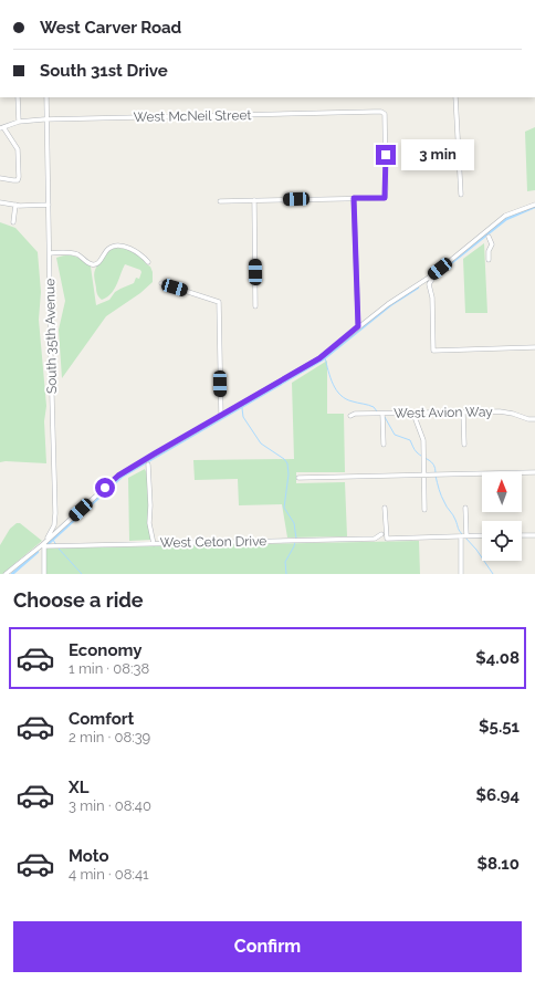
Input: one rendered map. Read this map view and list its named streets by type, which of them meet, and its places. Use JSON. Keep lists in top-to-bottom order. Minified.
{"streets":{"street":["West McNeil Street","South 35th Avenue","West Avion Way","West Ceton Drive"]},"crossings":[["West McNeil Street","South 35th Avenue"],["South 35th Avenue","West Ceton Drive"]],"north":"top","page":{"banner":["West Carver Road","South 31st Drive"],"bubble":"3 min","heading":"Choose a ride","list":[{"name":"Economy","note":"1 min · 08:38","value":"$4.08"},{"name":"Comfort","note":"2 min · 08:39","value":"$5.51"},{"name":"XL","note":"3 min · 08:40","value":"$6.94"},{"name":"Moto","note":"4 min · 08:41","value":"$8.10"}],"buttons":"Confirm"}}
